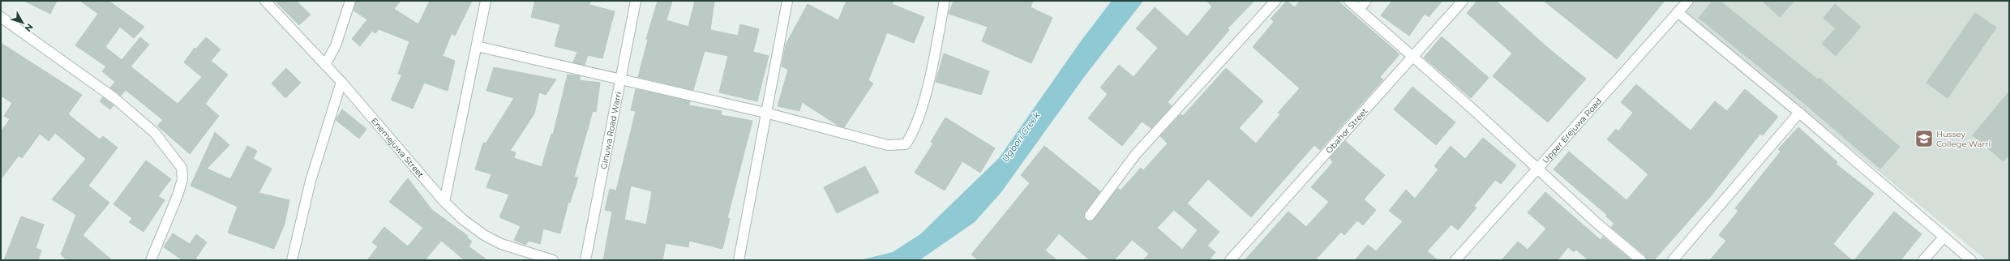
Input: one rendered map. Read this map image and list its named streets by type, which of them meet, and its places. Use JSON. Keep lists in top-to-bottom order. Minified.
{"streets":{"street":["Upper Erejuwa Road","Ginuwa Road Warri","Obahor Street","Enemejuwa Street"]},"water":["Ugbori Creek"],"places":{"school or university":["Hussey College Warri"]},"north":"bottom right"}
